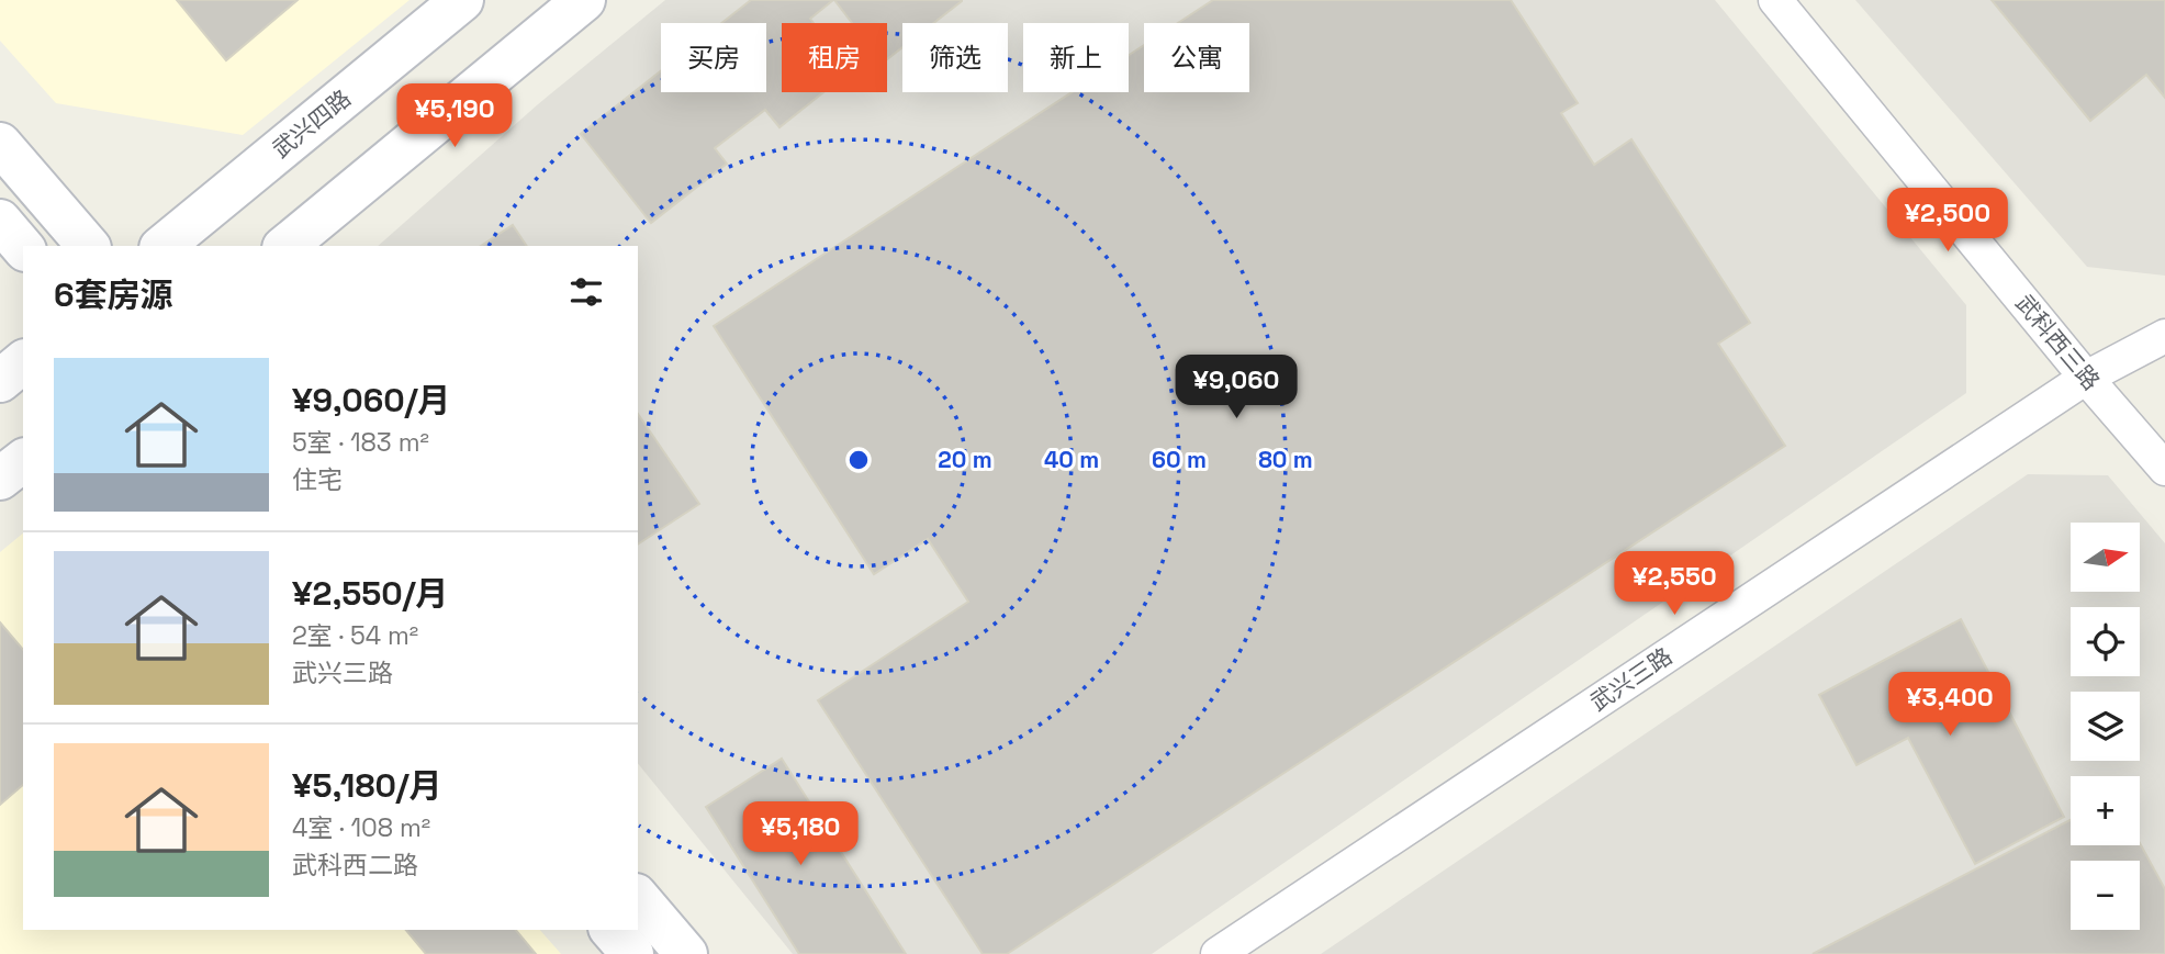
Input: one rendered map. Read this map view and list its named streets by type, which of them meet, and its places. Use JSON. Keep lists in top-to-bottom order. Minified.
{"streets":{"main road":["武兴四路"],"street":["武科西三路","武兴三路"]},"crossings":[["武科西三路","武兴三路"]],"north":"right","page":{"chip":["买房","租房","筛选","新上","公寓"],"price":["¥5,190","¥2,500","¥9,060","¥2,550","¥3,400","¥5,180"],"heading":"6套房源","list":[{"name":"¥9,060/月","note":"5室 · 183 m² · 住宅"},{"name":"¥2,550/月","note":"2室 · 54 m² · 武兴三路"},{"name":"¥5,180/月","note":"4室 · 108 m² · 武科西二路"}],"map_buttons":["+","−"]},"rings":["20 m","40 m","60 m","80 m"]}
